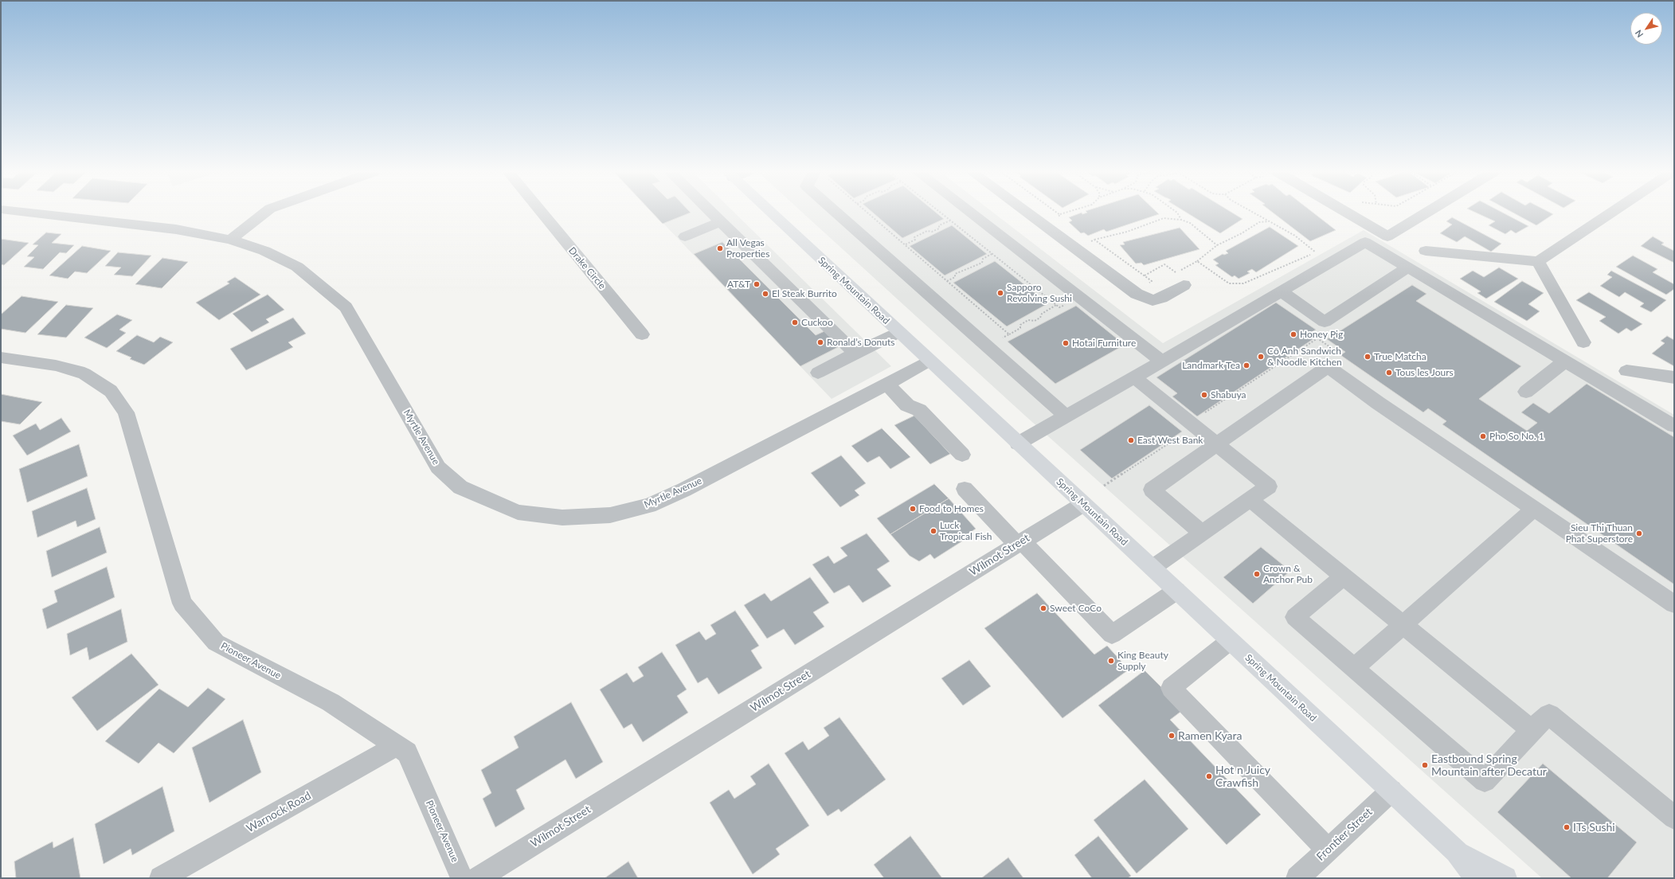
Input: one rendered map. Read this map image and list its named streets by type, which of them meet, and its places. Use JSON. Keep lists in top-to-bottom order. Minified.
{"streets":{"main road":["Spring Mountain Road"],"street":["Drake Circle","Myrtle Avenue","Wilmot Street","Pioneer Avenue","Warnock Road","Frontier Street"]},"crossings":[["Spring Mountain Road","Myrtle Avenue"],["Spring Mountain Road","Wilmot Street"],["Spring Mountain Road","Frontier Street"],["Pioneer Avenue","Warnock Road"]],"places":["All Vegas Properties","AT&T","Sapporo Revolving Sushi","El Steak Burrito","Cuckoo","Honey Pig","Ronald’s Donuts","Hotai Furniture","Cô Anh Sandwich & Noodle Kitchen","True Matcha","Landmark Tea","Tous les Jours","Shabuya","Pho So No. 1","East West Bank","Food to Homes","Luck Tropical Fish","Sieu Thi Thuan Phat Superstore","Crown & Anchor Pub","Sweet CoCo","King Beauty Supply","Ramen Kyara","Eastbound Spring Mountain after Decatur","Hot n Juicy Crawfish","ITs Sushi"],"north":"bottom left"}
